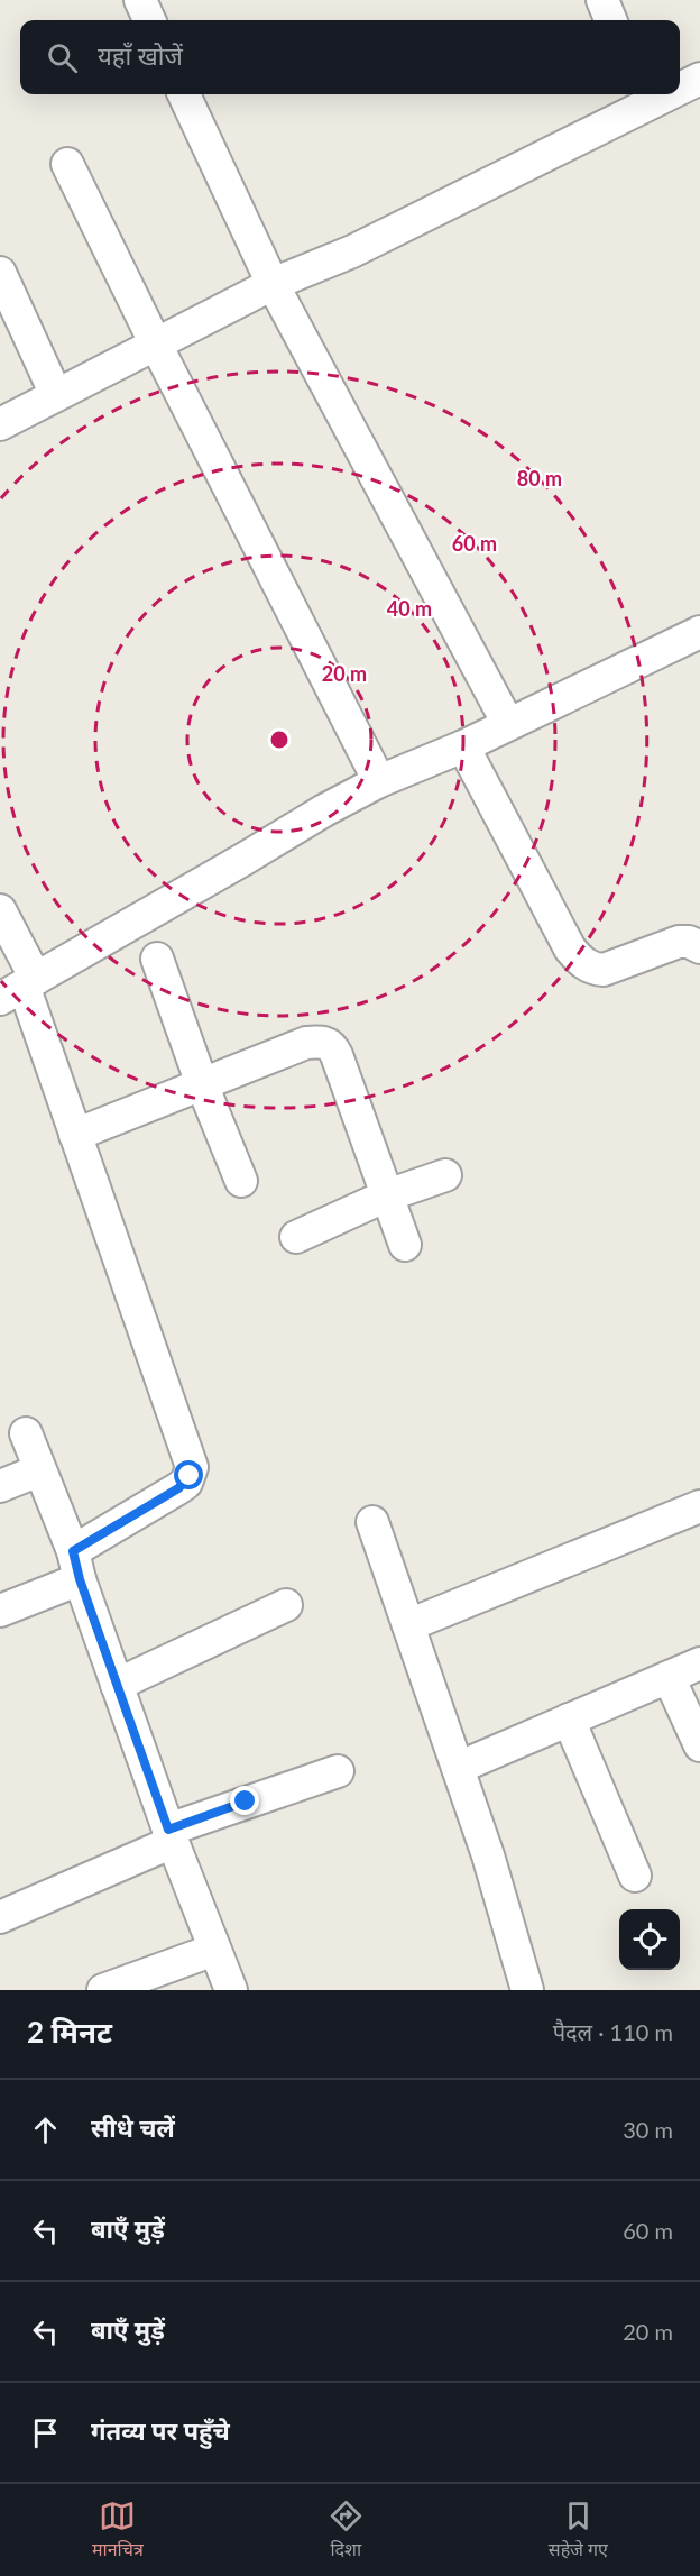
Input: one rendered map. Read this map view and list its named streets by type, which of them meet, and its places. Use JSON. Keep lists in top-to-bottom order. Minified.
{"page":{"search":"यहाँ खोजें","heading":["2 मिनट","पैदल · 110 m"],"list":[["सीधे चलें","30 m"],["बाएँ मुड़ें","60 m"],["बाएँ मुड़ें","20 m"],"गंतव्य पर पहुँचे"],"nav":["मानचित्र","दिशा","सहेजे गए"]},"rings":["80 m","60 m","40 m","20 m"]}
